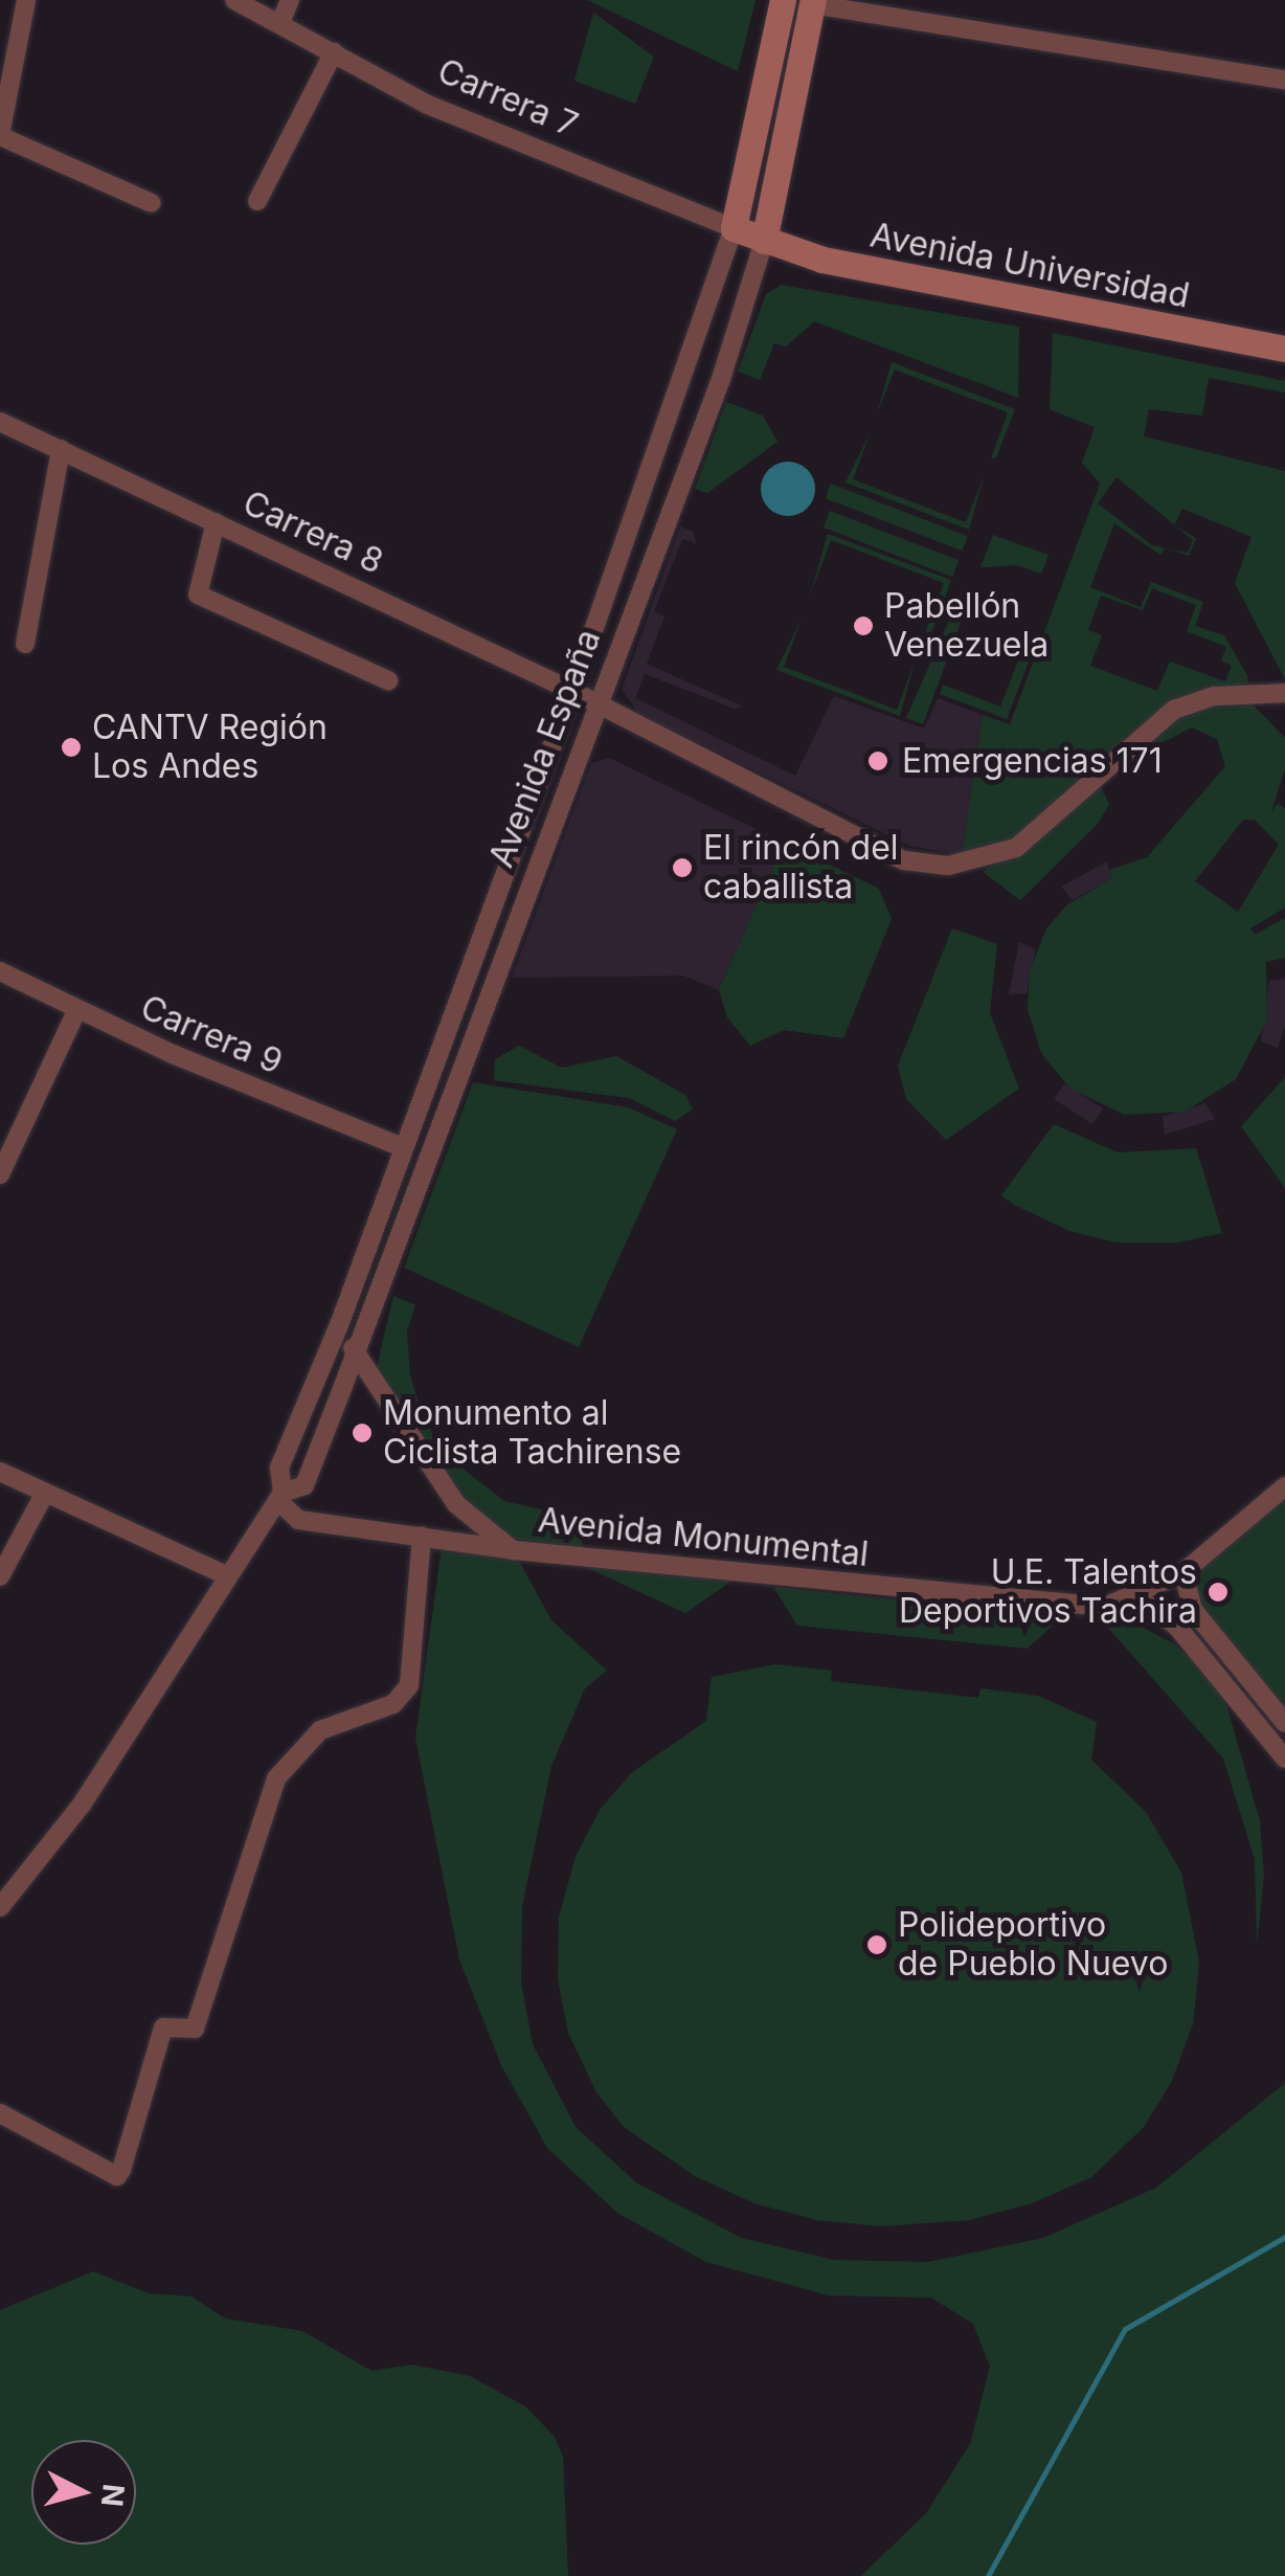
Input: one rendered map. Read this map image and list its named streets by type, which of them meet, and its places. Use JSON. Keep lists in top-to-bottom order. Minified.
{"streets":{"street":["Carrera 7","Avenida Universidad","Carrera 8","Avenida España","Carrera 9","Avenida Monumental"]},"crossings":[["Carrera 7","Avenida Universidad"],["Carrera 7","Avenida España"],["Avenida Universidad","Avenida España"],["Carrera 8","Avenida España"],["Avenida España","Carrera 9"],["Avenida España","Avenida Monumental"]],"places":["Pabellón Venezuela","CANTV Región Los Andes","Emergencias 171","El rincón del caballista","Monumento al Ciclista Tachirense","U.E. Talentos Deportivos Tachira","Polideportivo de Pueblo Nuevo"],"north":"right"}
